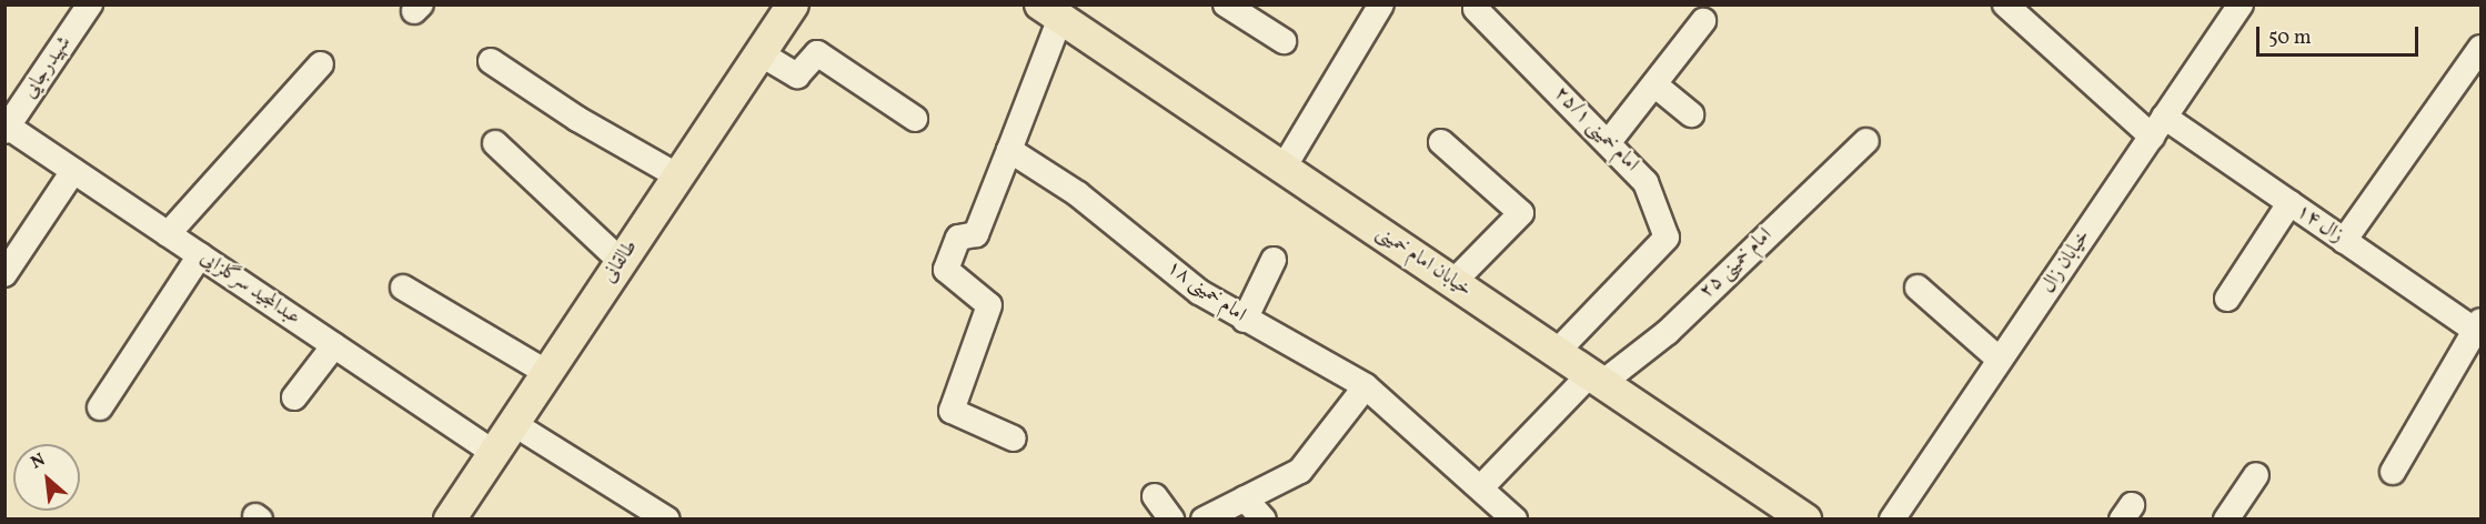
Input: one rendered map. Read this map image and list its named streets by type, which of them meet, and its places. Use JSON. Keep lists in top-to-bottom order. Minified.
{"streets":{"main road":["طالقانی","خیابان امام خمینی"],"street":["شهیدرجایی","امام خمینی ۲۵/۱","زال ۱۴","خیابان زال","امام خمینی ۲۵","عبدالمجید سرگلزایی","امام خمینی ۱۸"]},"crossings":[["شهیدرجایی","عبدالمجید سرگلزایی"],["امام خمینی ۲۵/۱","خیابان امام خمینی"],["زال ۱۴","خیابان زال"],["طالقانی","عبدالمجید سرگلزایی"],["خیابان امام خمینی","امام خمینی ۲۵"],["امام خمینی ۲۵","امام خمینی ۱۸"]],"scale_bar":"50 m","north":"top left"}
